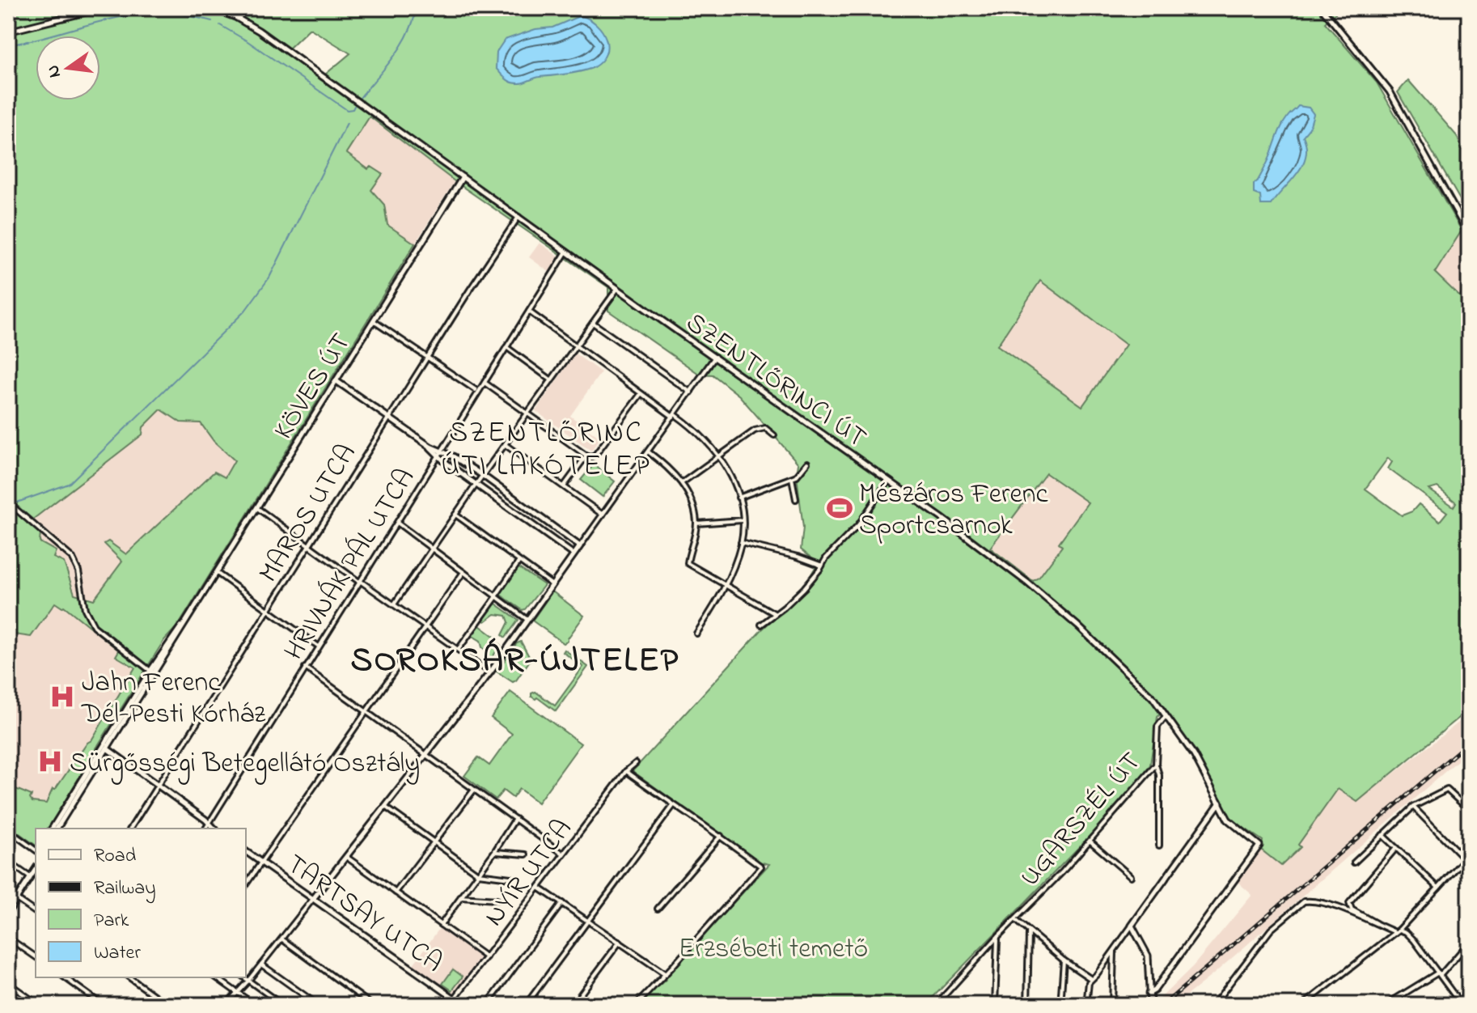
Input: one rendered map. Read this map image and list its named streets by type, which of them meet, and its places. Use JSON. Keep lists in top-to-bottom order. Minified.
{"streets":{"street":["SZENTLŐRINCI ÚT","KÖVES ÚT","MAROS UTCA","HRIVNÁK PÁL UTCA","UGARSZÉL ÚT","NYÍR UTCA","TARTSAY UTCA"]},"crossings":[["SZENTLŐRINCI ÚT","KÖVES ÚT"],["SZENTLŐRINCI ÚT","MAROS UTCA"],["SZENTLŐRINCI ÚT","HRIVNÁK PÁL UTCA"],["SZENTLŐRINCI ÚT","UGARSZÉL ÚT"],["NYÍR UTCA","TARTSAY UTCA"]],"districts":["SZENTLŐRINC ÚTI LAKÓTELEP","SOROKSÁR-ÚJTELEP"],"parks":["Erzsébeti temető"],"places":{"sports":["Mészáros Ferenc Sportcsarnok"],"hospital":["Jahn Ferenc Dél-Pesti Kórház","Sürgősségi Betegellátó Osztály"]},"legend":["Road","Railway","Park","Water"],"north":"left"}
